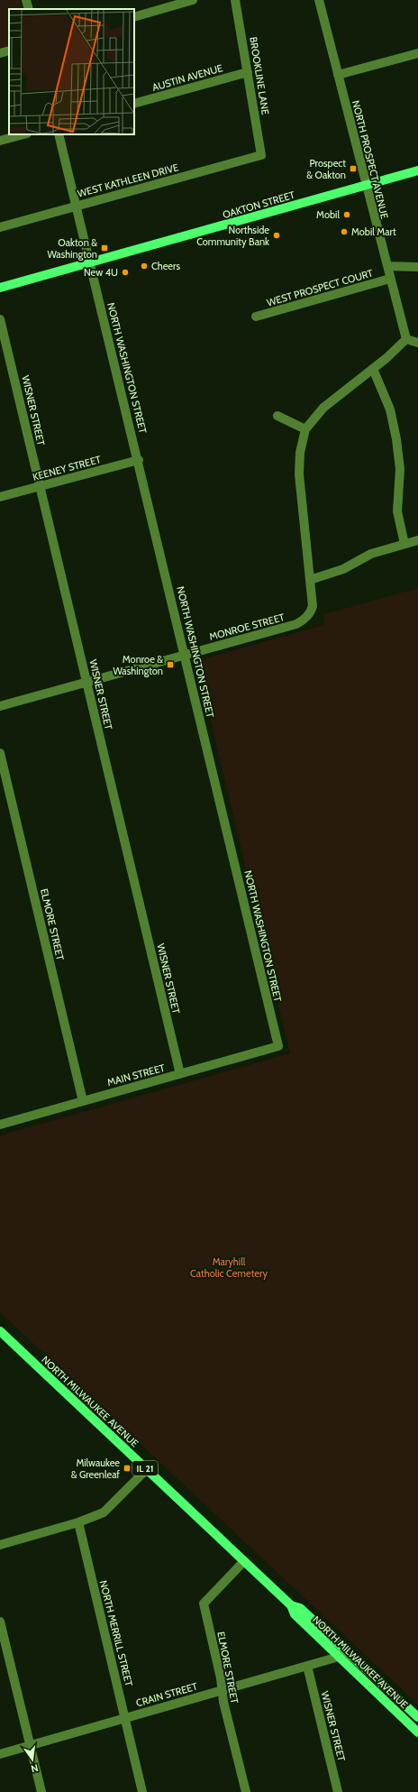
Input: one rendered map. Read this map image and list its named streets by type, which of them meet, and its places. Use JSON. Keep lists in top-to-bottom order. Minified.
{"streets":{"main road":["OAKTON STREET","NORTH MILWAUKEE AVENUE","IL 21"],"street":["BROOKLINE LANE","AUSTIN AVENUE","NORTH PROSPECT AVENUE","WEST KATHLEEN DRIVE","WEST PROSPECT COURT","NORTH WASHINGTON STREET","WISNER STREET","KEENEY STREET","MONROE STREET","ELMORE STREET","MAIN STREET","NORTH MERRILL STREET","CRAIN STREET"]},"crossings":[["BROOKLINE LANE","AUSTIN AVENUE"],["BROOKLINE LANE","WEST KATHLEEN DRIVE"],["NORTH PROSPECT AVENUE","OAKTON STREET"],["NORTH PROSPECT AVENUE","WEST PROSPECT COURT"],["WEST KATHLEEN DRIVE","NORTH WASHINGTON STREET"],["OAKTON STREET","NORTH WASHINGTON STREET"],["NORTH WASHINGTON STREET","KEENEY STREET"],["NORTH WASHINGTON STREET","MONROE STREET"],["NORTH WASHINGTON STREET","MAIN STREET"],["WISNER STREET","KEENEY STREET"],["WISNER STREET","MONROE STREET"],["WISNER STREET","MAIN STREET"],["WISNER STREET","CRAIN STREET"],["ELMORE STREET","MAIN STREET"],["ELMORE STREET","NORTH MILWAUKEE AVENUE"],["ELMORE STREET","CRAIN STREET"],["NORTH MILWAUKEE AVENUE","CRAIN STREET"],["NORTH MERRILL STREET","CRAIN STREET"]],"parks":["Maryhill Catholic Cemetery"],"places":{"transit":["Prospect & Oakton","Oakton & Washington","Monroe & Washington","Milwaukee & Greenleaf"],"other":["Mobil","Mobil Mart","Northside Community Bank","Cheers","New 4U"]},"north":"bottom"}
